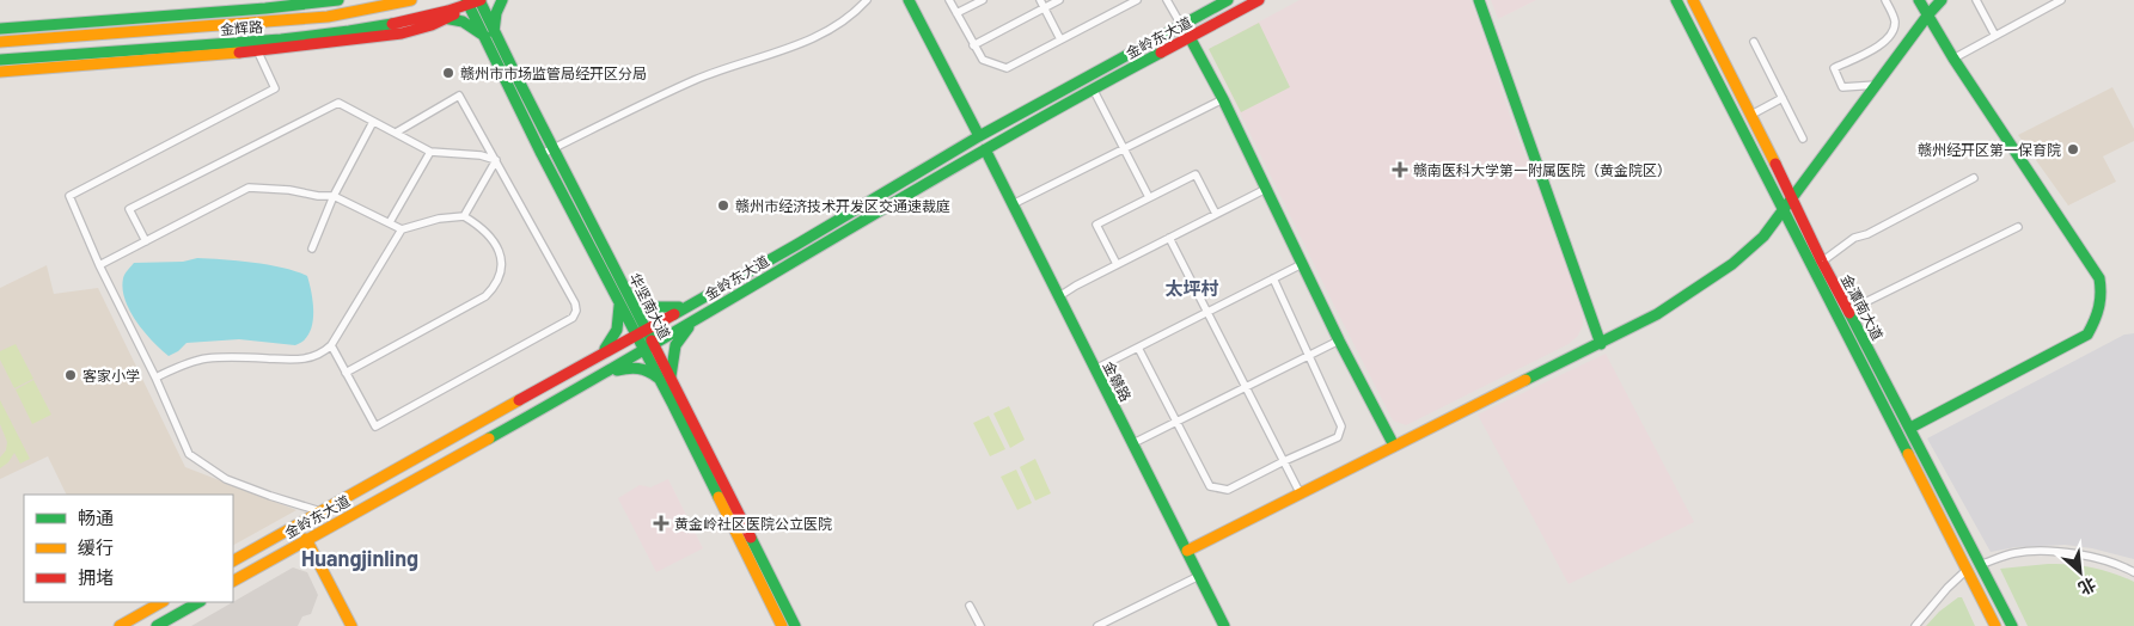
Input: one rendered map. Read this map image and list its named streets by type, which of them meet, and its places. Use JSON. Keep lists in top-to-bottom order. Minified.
{"streets":{"main road":["金辉路","金岭东大道","华坚南大道","金潭南大道","金赣路"]},"crossings":[["金辉路","华坚南大道"],["金岭东大道","华坚南大道"],["金岭东大道","金赣路"]],"districts":["太坪村","Huangjinling"],"places":{"other":["赣州市市场监管局经开区分局","赣州经开区第一保育院","赣州市经济技术开发区交通速裁庭","客家小学"],"health":["赣南医科大学第一附属医院（黄金院区）","黄金岭社区医院公立医院"]},"legend":["畅通","缓行","拥堵"],"north":"bottom right"}
